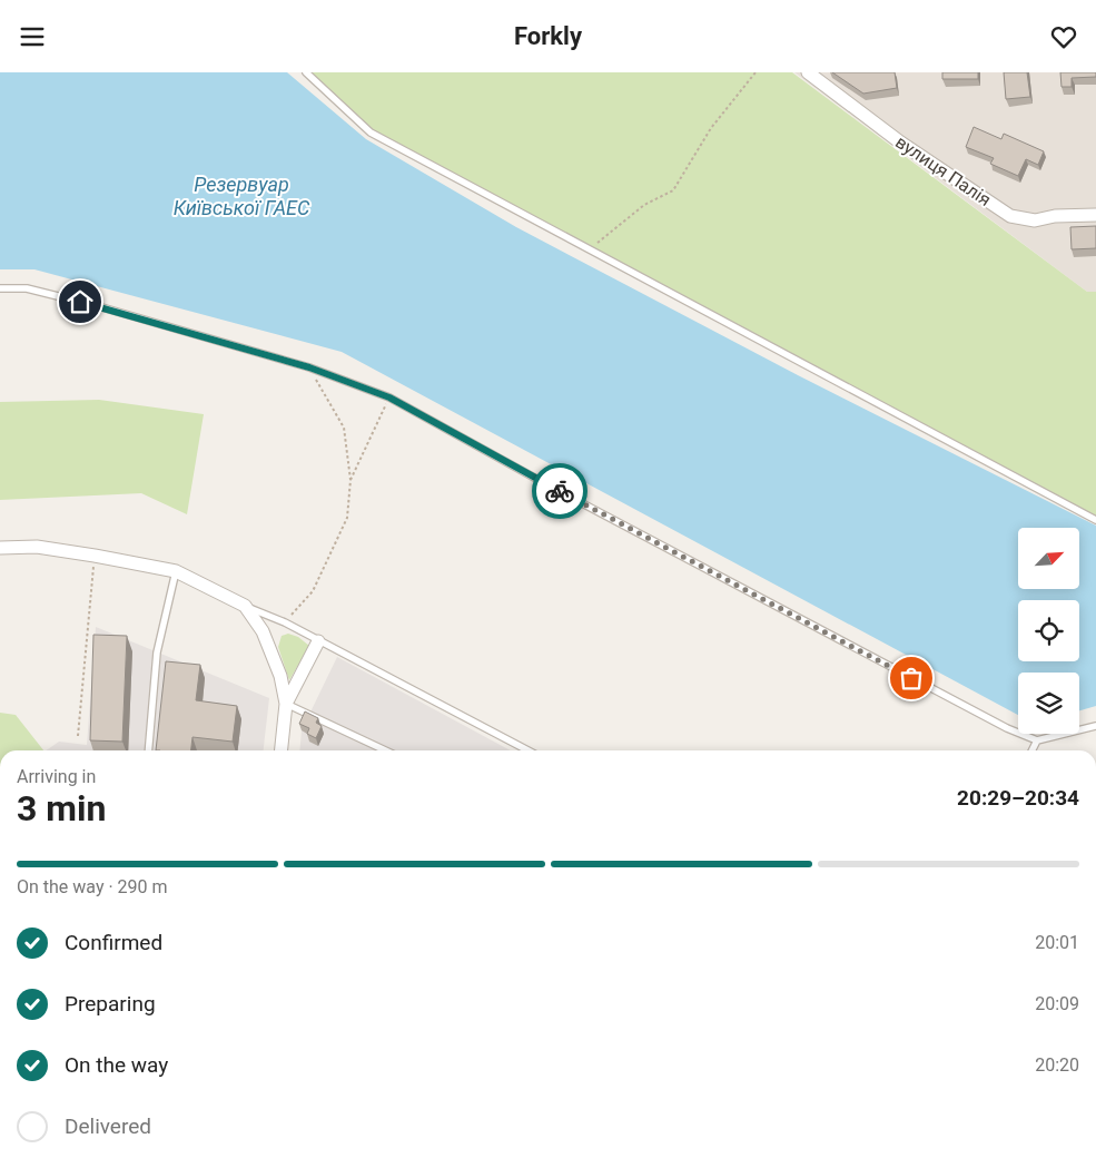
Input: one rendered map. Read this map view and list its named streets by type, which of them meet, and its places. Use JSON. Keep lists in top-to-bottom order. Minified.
{"streets":{"street":["вулиця Палія"]},"water":["Резервуар Київської ГАЕС"],"north":"top right","page":{"header":"Forkly","heading":["3 min","Arriving in","20:29–20:34"],"bar":"On the way · 290 m","list":[["Confirmed","20:01"],["Preparing","20:09"],["On the way","20:20"],"Delivered"]}}
